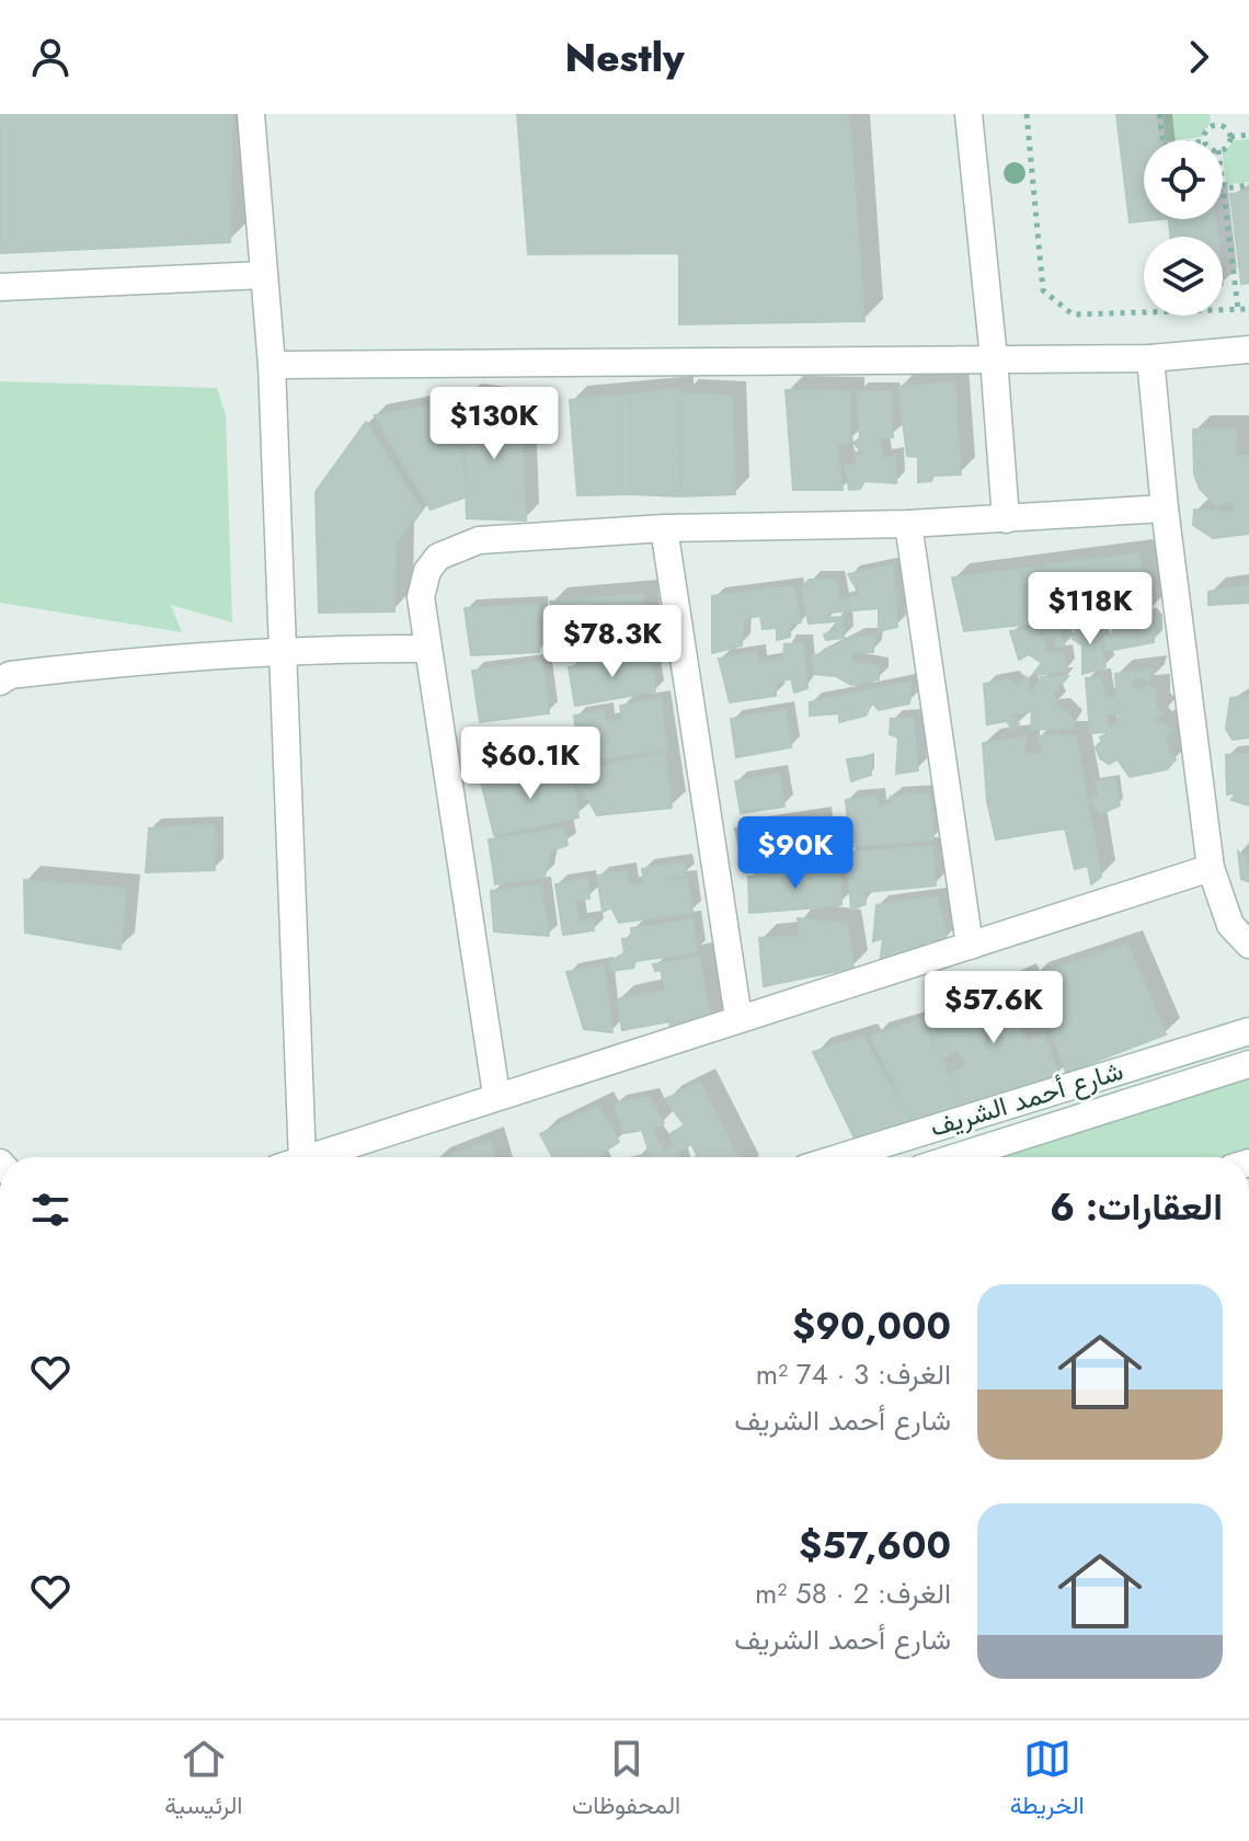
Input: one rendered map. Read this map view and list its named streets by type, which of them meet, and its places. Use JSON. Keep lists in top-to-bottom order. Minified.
{"streets":{"street":["شارع أحمد الشريف"]},"page":{"header":"Nestly","price":["$130K","$118K","$78.3K","$60.1K","$90K","$57.6K"],"heading":"العقارات: 6","list":[{"name":"$90,000","note":"الغرف: 3 · 74 m² · شارع أحمد الشريف"},{"name":"$57,600","note":"الغرف: 2 · 58 m² · شارع أحمد الشريف"}],"tabs":["الخريطة","المحفوظات","الرئيسية"]}}
